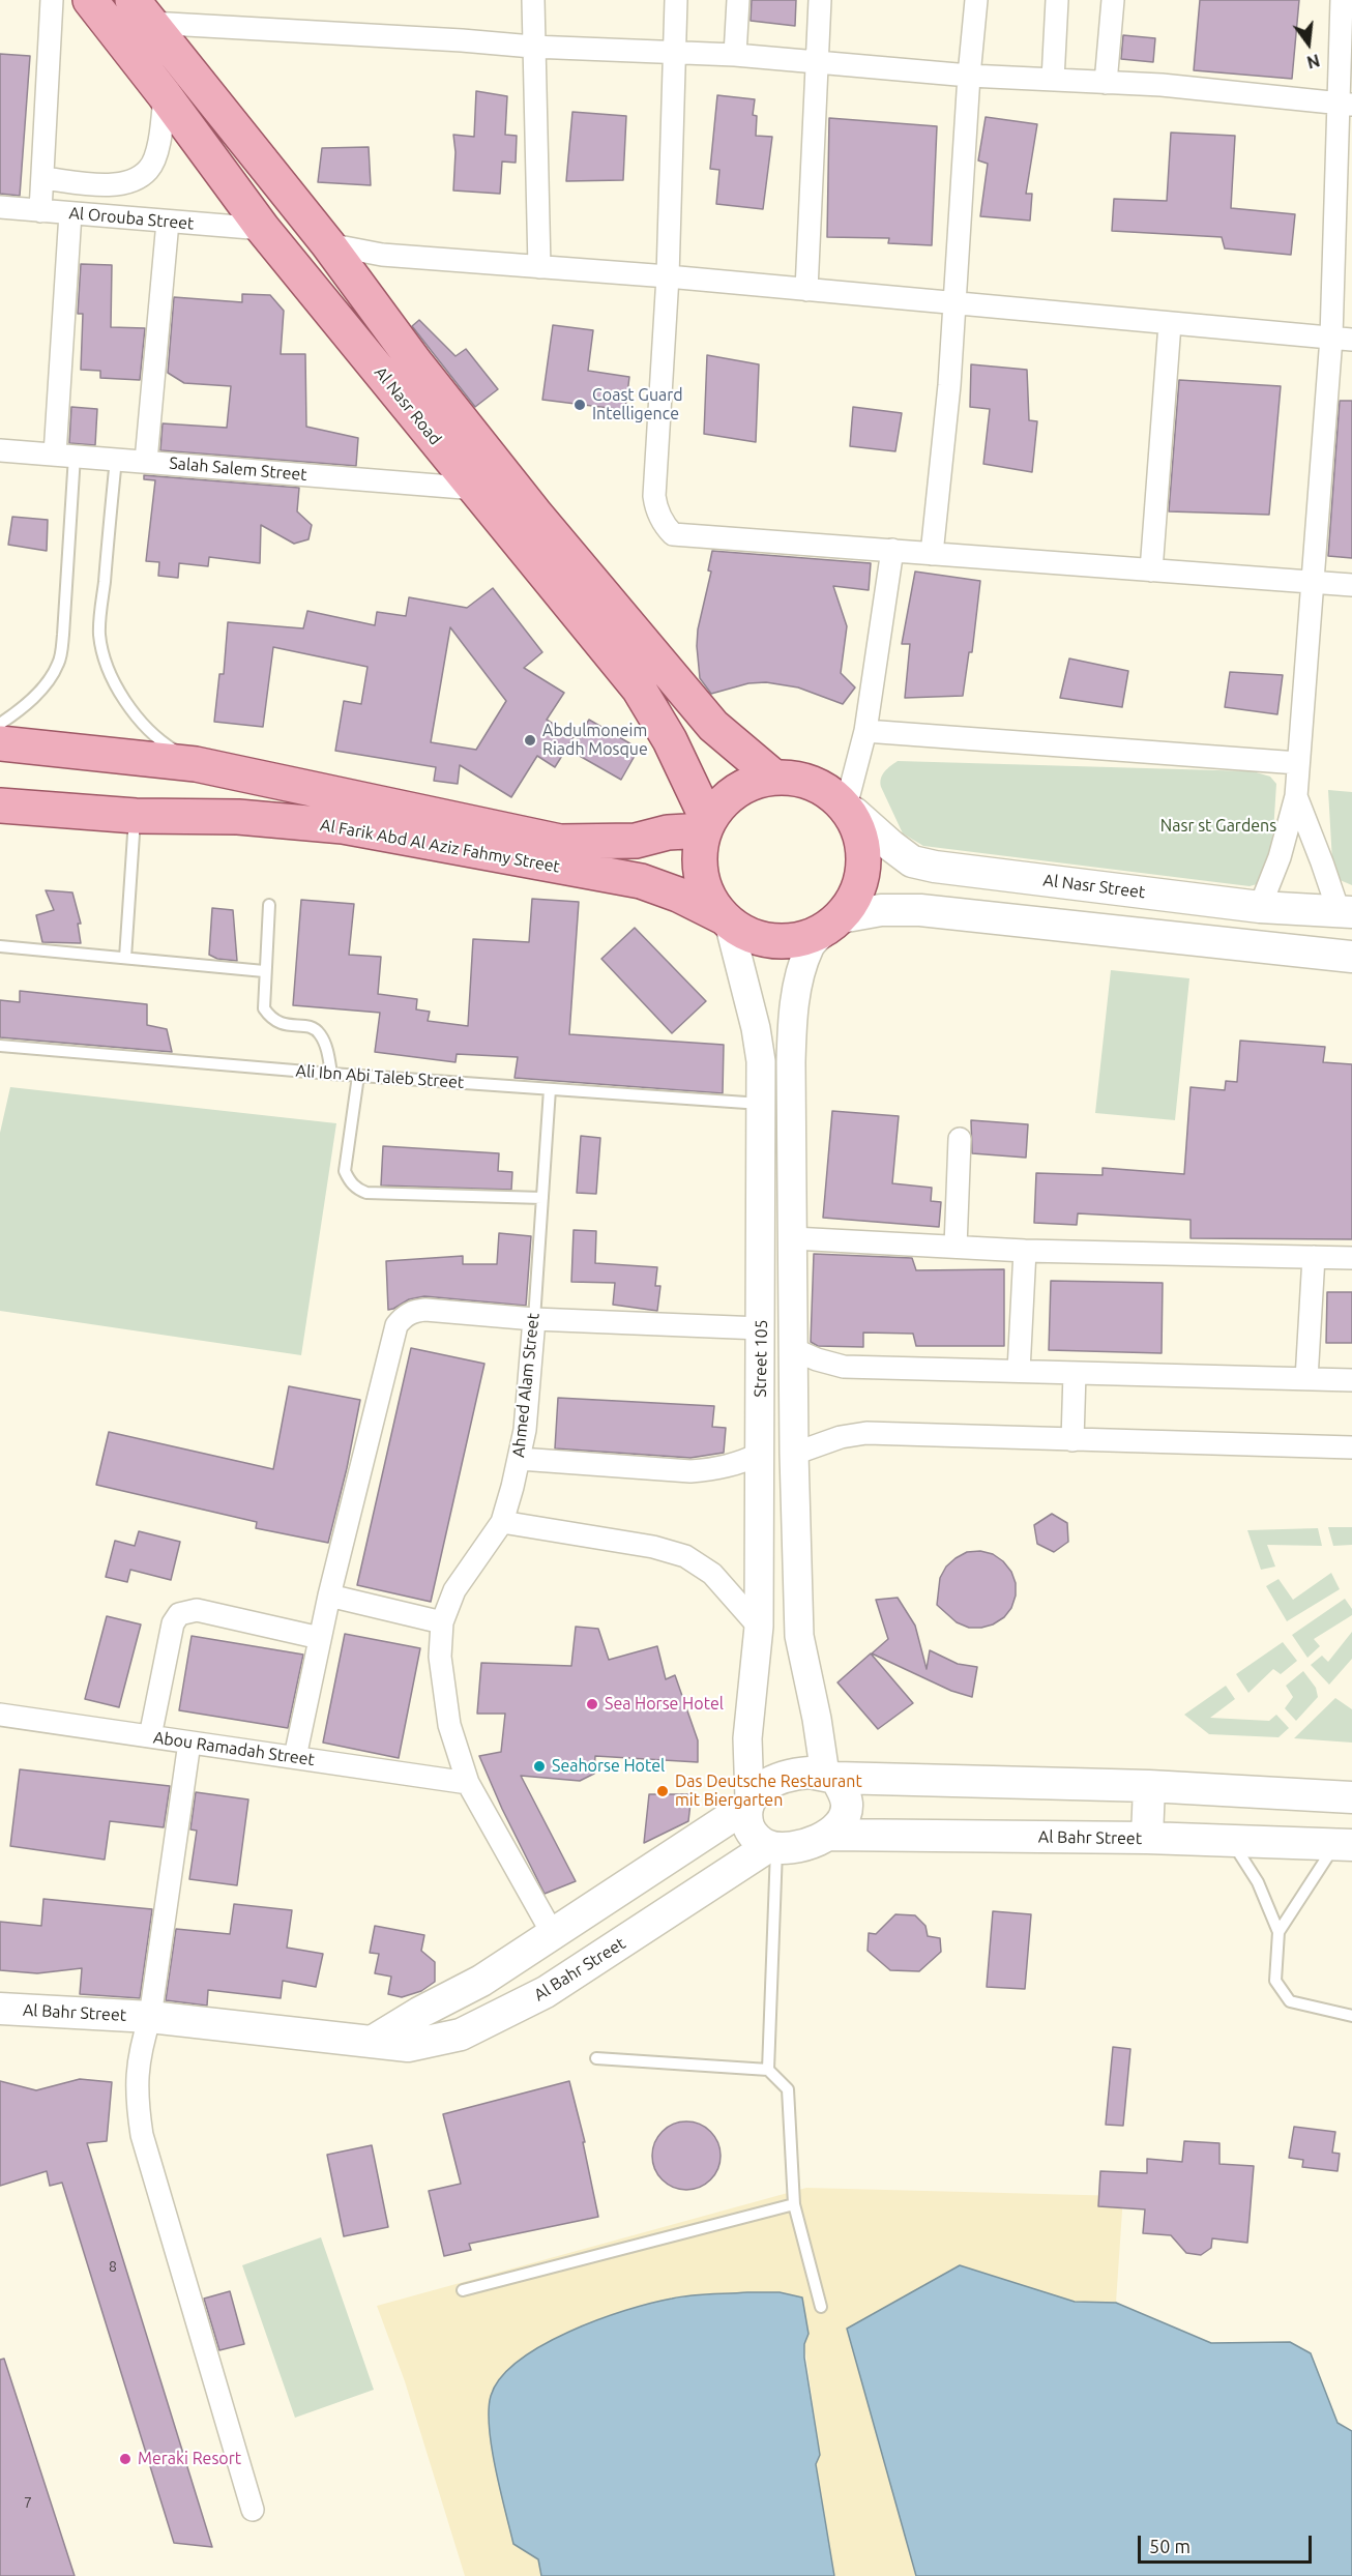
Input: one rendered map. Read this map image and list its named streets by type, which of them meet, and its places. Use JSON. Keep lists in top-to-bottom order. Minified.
{"streets":{"main road":["Al Nasr Road","Al Farik Abd Al Aziz Fahmy Street","Al Nasr Street","Al Bahr Street"],"street":["Al Orouba Street","Salah Salem Street","Street 105","Ahmed Alam Street","Abou Ramadah Street"],"lane":["Ali Ibn Abi Taleb Street"]},"crossings":[["Al Orouba Street","Al Nasr Road"],["Al Nasr Road","Salah Salem Street"],["Al Nasr Road","Al Farik Abd Al Aziz Fahmy Street"],["Al Nasr Road","Al Nasr Street"],["Al Nasr Road","Street 105"],["Al Farik Abd Al Aziz Fahmy Street","Al Nasr Street"],["Al Farik Abd Al Aziz Fahmy Street","Street 105"],["Al Nasr Street","Street 105"],["Ali Ibn Abi Taleb Street","Street 105"],["Ali Ibn Abi Taleb Street","Ahmed Alam Street"],["Street 105","Al Bahr Street"],["Ahmed Alam Street","Abou Ramadah Street"]],"parks":["Nasr st Gardens"],"places":["Coast Guard Intelligence","Abdulmoneim Riadh Mosque","Sea Horse Hotel","Seahorse Hotel","Das Deutsche Restaurant mit Biergarten","Meraki Resort"],"house_numbers":["8","7"],"scale_bar":"50 m","north":"bottom"}
